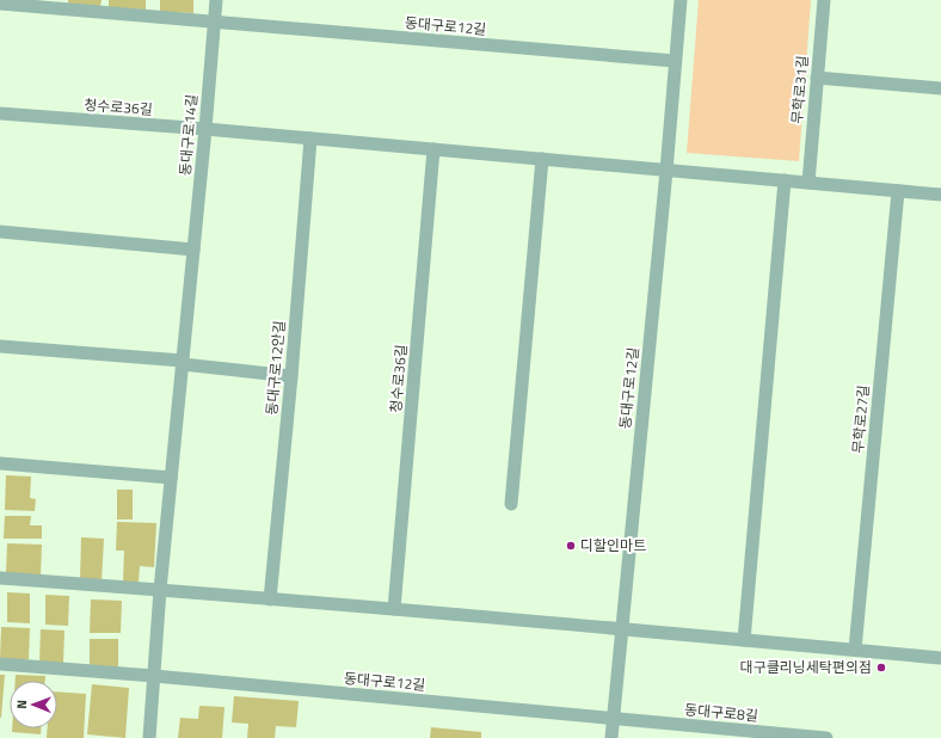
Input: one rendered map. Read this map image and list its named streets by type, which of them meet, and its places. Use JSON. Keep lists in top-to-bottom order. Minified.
{"streets":{"street":["동대구로12길","무학로31길","청수로36길","동대구로14길","동대구로12안길","무학로27길","동대구로8길"]},"crossings":[["동대구로12길","청수로36길"],["동대구로12길","동대구로14길"],["동대구로12길","동대구로8길"],["청수로36길","동대구로14길"],["청수로36길","동대구로12안길"]],"places":["디할인마트","대구클리닝세탁편의점"],"north":"left"}
